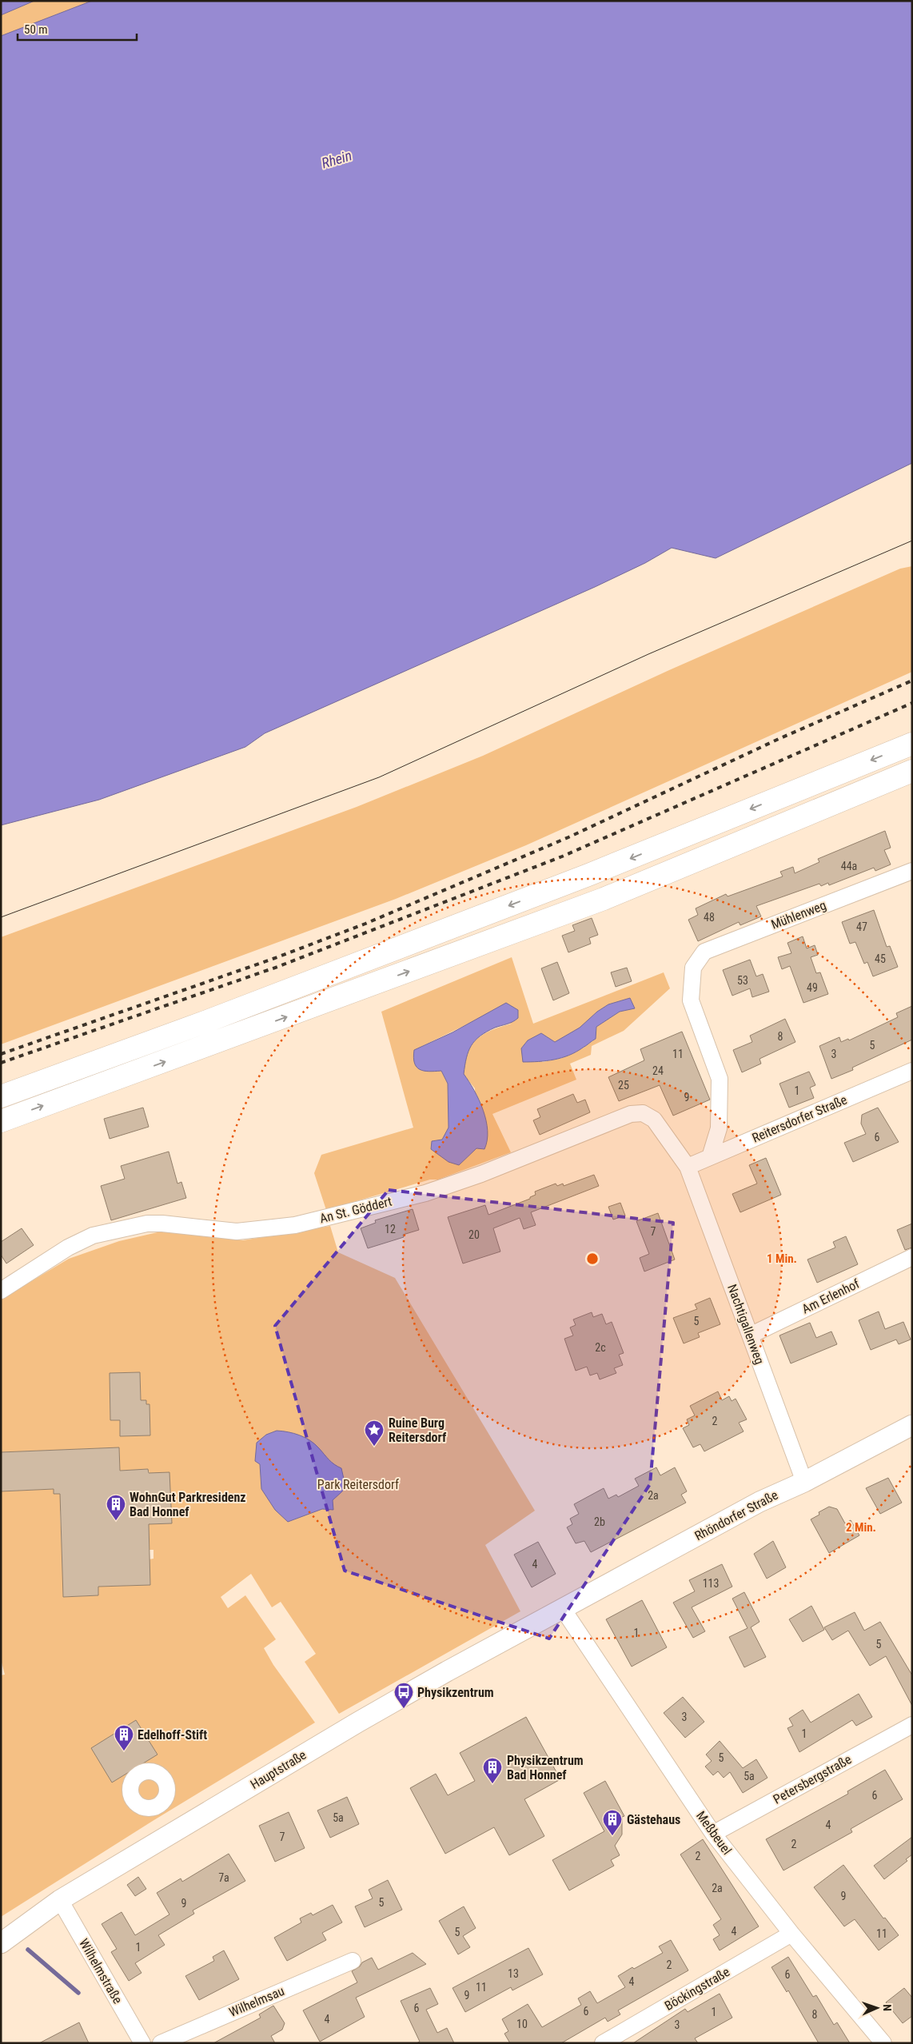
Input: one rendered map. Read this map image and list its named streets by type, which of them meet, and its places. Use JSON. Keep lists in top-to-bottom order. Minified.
{"streets":{"main road":["Rhöndorfer Straße","Hauptstraße"],"street":["Mühlenweg","Reitersdorfer Straße","An St. Göddert","Am Erlenhof","Nachtigallenweg","Petersbergstraße","Meßbeuel","Wilhelmstraße","Böckingstraße","Wilhelmsau"]},"crossings":[["Mühlenweg","Reitersdorfer Straße"],["Reitersdorfer Straße","An St. Göddert"],["Reitersdorfer Straße","Nachtigallenweg"],["An St. Göddert","Nachtigallenweg"],["Am Erlenhof","Nachtigallenweg"],["Nachtigallenweg","Rhöndorfer Straße"],["Rhöndorfer Straße","Hauptstraße"],["Rhöndorfer Straße","Meßbeuel"],["Hauptstraße","Meßbeuel"],["Hauptstraße","Wilhelmstraße"],["Petersbergstraße","Meßbeuel"],["Meßbeuel","Böckingstraße"]],"water":["Rhein"],"parks":["Park Reitersdorf"],"places":{"place":["Ruine Burg Reitersdorf"],"building":["WohnGut Parkresidenz Bad Honnef","Edelhoff-Stift","Physikzentrum Bad Honnef","Gästehaus"],"bus stop":["Physikzentrum"]},"house_numbers":["44a","48","47","45","53","49","8","5","11","3","24","25","1","9","6","12","7","20","5","2c","2","2a","2b","4","113","1","5","3","1","5","5a","6","5a","4","7","2","2","7a","2a","9","5","9","4","5","11","1","2","13","6","4","11","9","6","6","1","8","4","10","3"],"scale_bar":"50 m","north":"right","rings":["1 Min.","2 Min."]}
